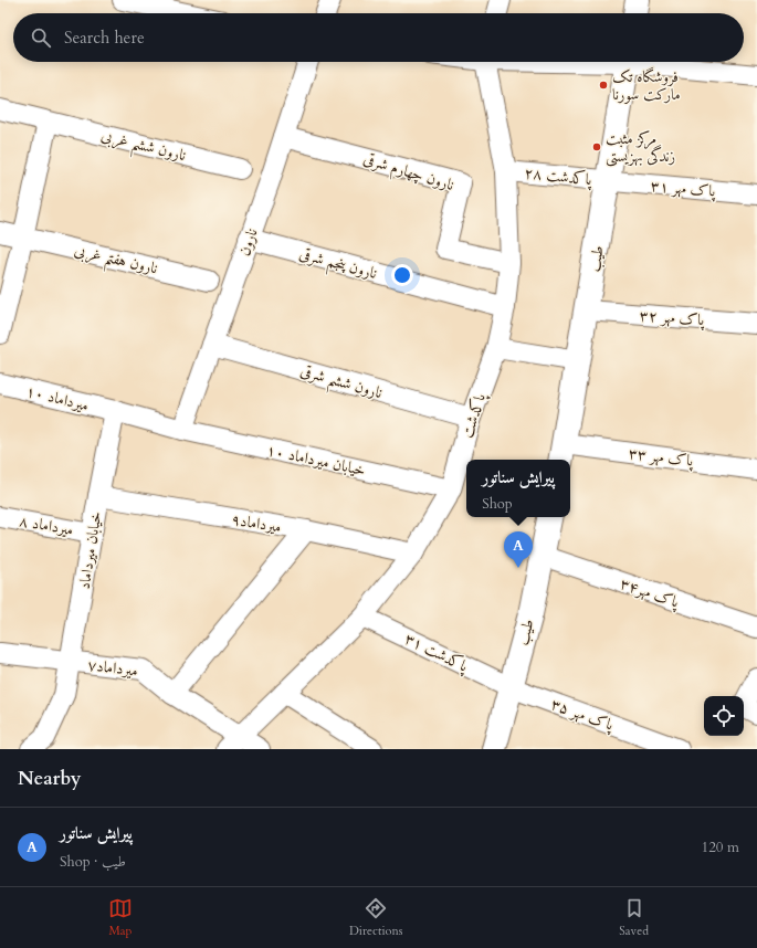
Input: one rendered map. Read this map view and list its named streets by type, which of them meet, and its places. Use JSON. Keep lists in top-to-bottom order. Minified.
{"streets":{"main road":["طیب"],"street":["نارون ششم غربی","نارون چهارم شرقی","پاکدشت ۲۸","پاک مهر ۳۱","نارون","نارون هفتم غربی","نارون پنجم شرقی","پاک مهر ۳۲","نارون ششم شرقی","میرداماد ۱۰","پاکدشت","پاک مهر ۳۳","۱۰ خیابان میرداماد","میرداماد۹","میرداماد ۸","خیابان میرداماد","پاک مهر۳۴","پاکدشت ۳۱","میرداماد۷","پاک مهر ۳۵"]},"crossings":[["نارون چهارم شرقی","نارون"],["نارون چهارم شرقی","پاکدشت"],["پاکدشت ۲۸","پاک مهر ۳۱"],["پاکدشت ۲۸","طیب"],["پاکدشت ۲۸","پاکدشت"],["پاک مهر ۳۱","طیب"],["نارون","نارون پنجم شرقی"],["نارون","نارون ششم شرقی"],["نارون","۱۰ خیابان میرداماد"],["طیب","پاک مهر ۳۲"],["طیب","پاک مهر ۳۳"],["طیب","پاک مهر۳۴"],["طیب","پاکدشت ۳۱"],["طیب","پاک مهر ۳۵"],["نارون پنجم شرقی","پاکدشت"],["نارون ششم شرقی","پاکدشت"],["میرداماد ۱۰","خیابان میرداماد"],["پاکدشت","۱۰ خیابان میرداماد"],["پاکدشت","میرداماد۹"],["پاکدشت","پاکدشت ۳۱"],["پاکدشت","میرداماد۷"],["میرداماد۹","خیابان میرداماد"],["میرداماد ۸","خیابان میرداماد"],["خیابان میرداماد","میرداماد۷"],["پاکدشت ۳۱","پاک مهر ۳۵"]],"places":["فروشگاه تک مارکت سورنا","مرکز مثبت زندگی بهزیستی"],"page":{"search":"Search here","popup":["پیرایش سناتور","Shop"],"pins":"A","heading":"Nearby","list":[{"mark":"A","name":"پیرایش سناتور","note":"Shop · طیب","value":"120 m"}],"nav":["Map","Directions","Saved"]}}
